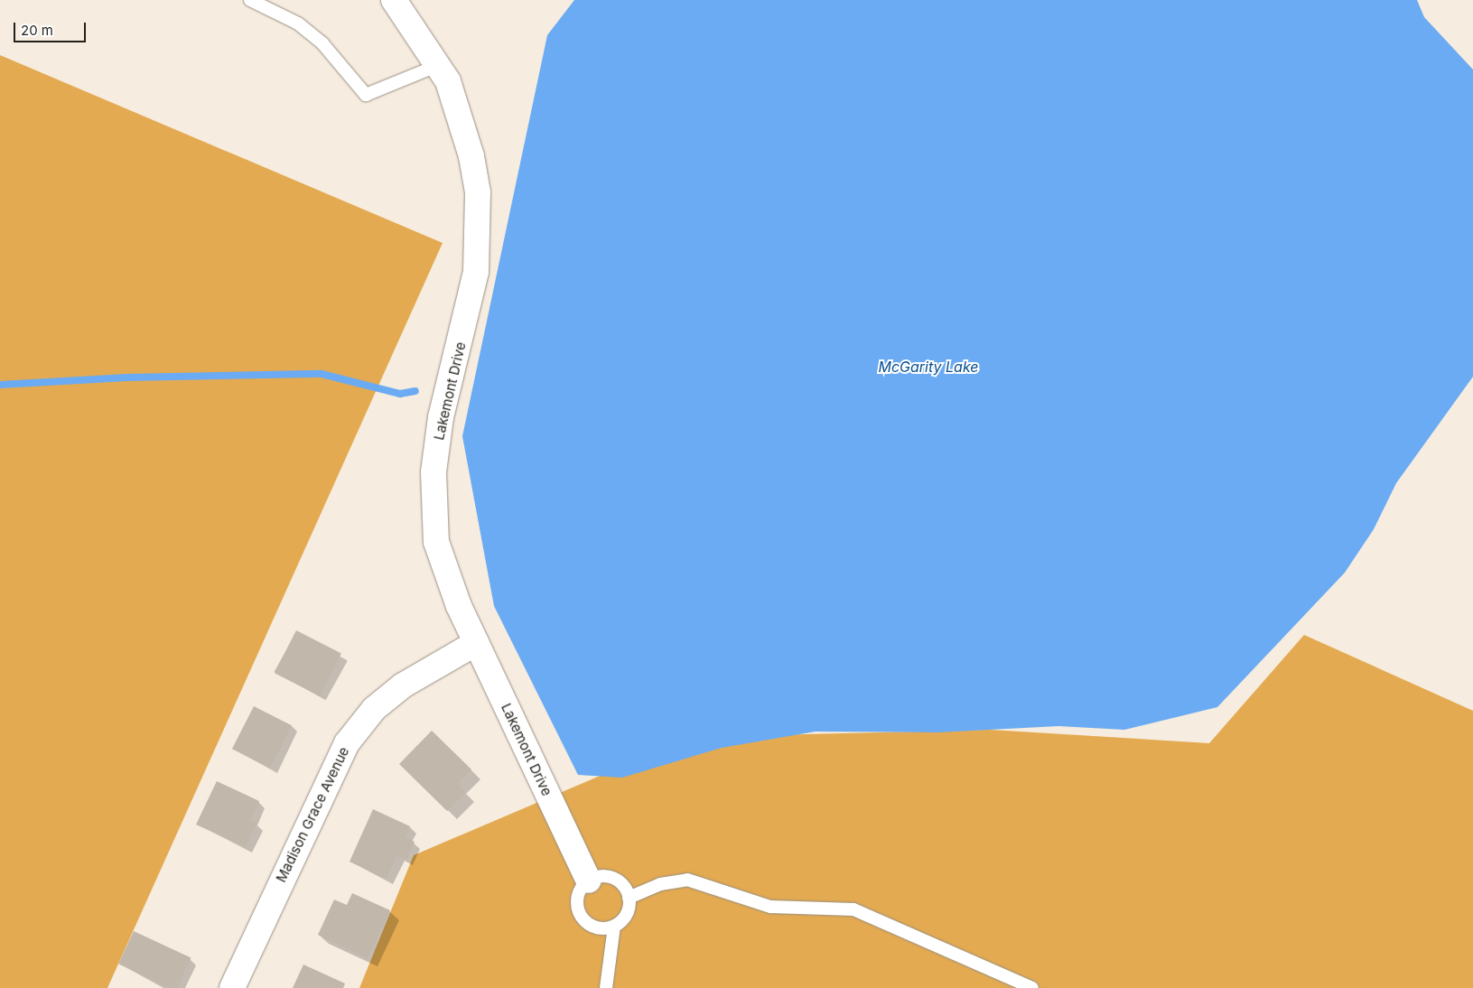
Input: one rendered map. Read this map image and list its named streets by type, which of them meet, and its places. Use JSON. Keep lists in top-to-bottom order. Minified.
{"streets":{"street":["Lakemont Drive","Madison Grace Avenue"]},"crossings":[["Lakemont Drive","Madison Grace Avenue"]],"water":["McGarity Lake"],"scale_bar":"20 m"}
